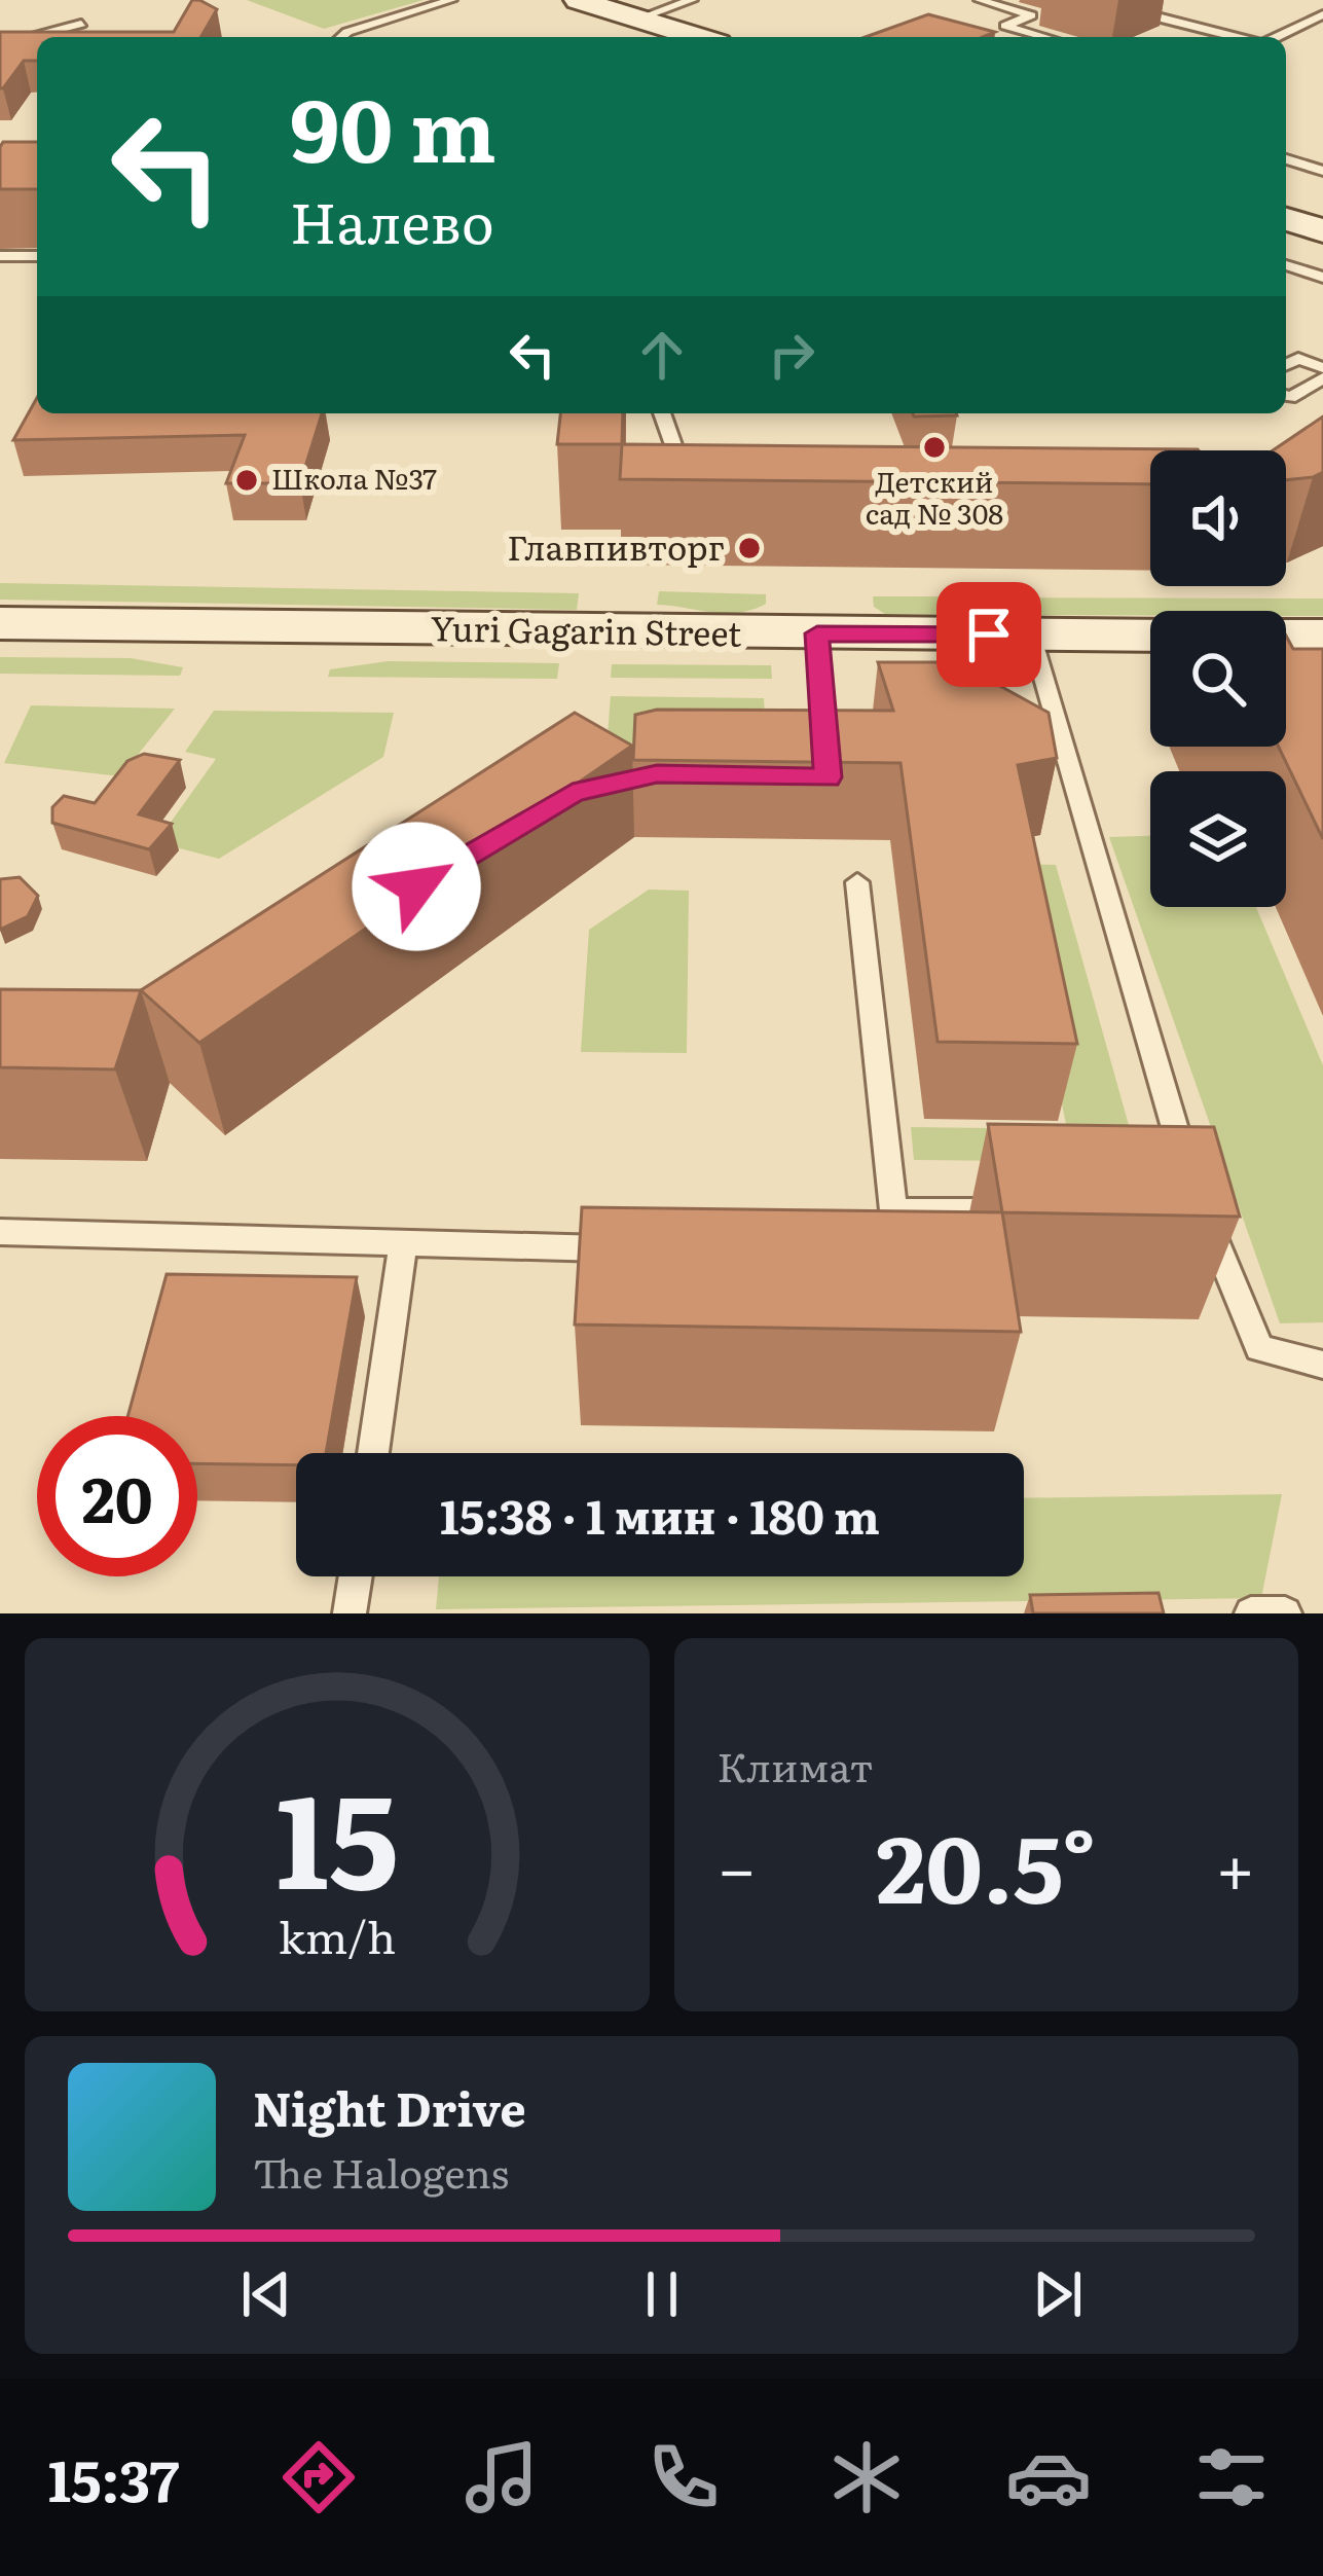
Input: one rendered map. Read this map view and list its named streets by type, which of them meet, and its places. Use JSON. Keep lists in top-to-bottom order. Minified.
{"streets":{"main road":["Yuri Gagarin Street"]},"places":["Детский сад № 308","Школа №37","Главпивторг"],"page":{"turn":["90 m","Налево"],"limit":"20","trip":"15:38 · 1 мин · 180 m","tile":"Климат","heat":["−","20.5°","+"],"song":["Night Drive","The Halogens"],"tabs":"15:37","gauge":["15","km/h"]}}
